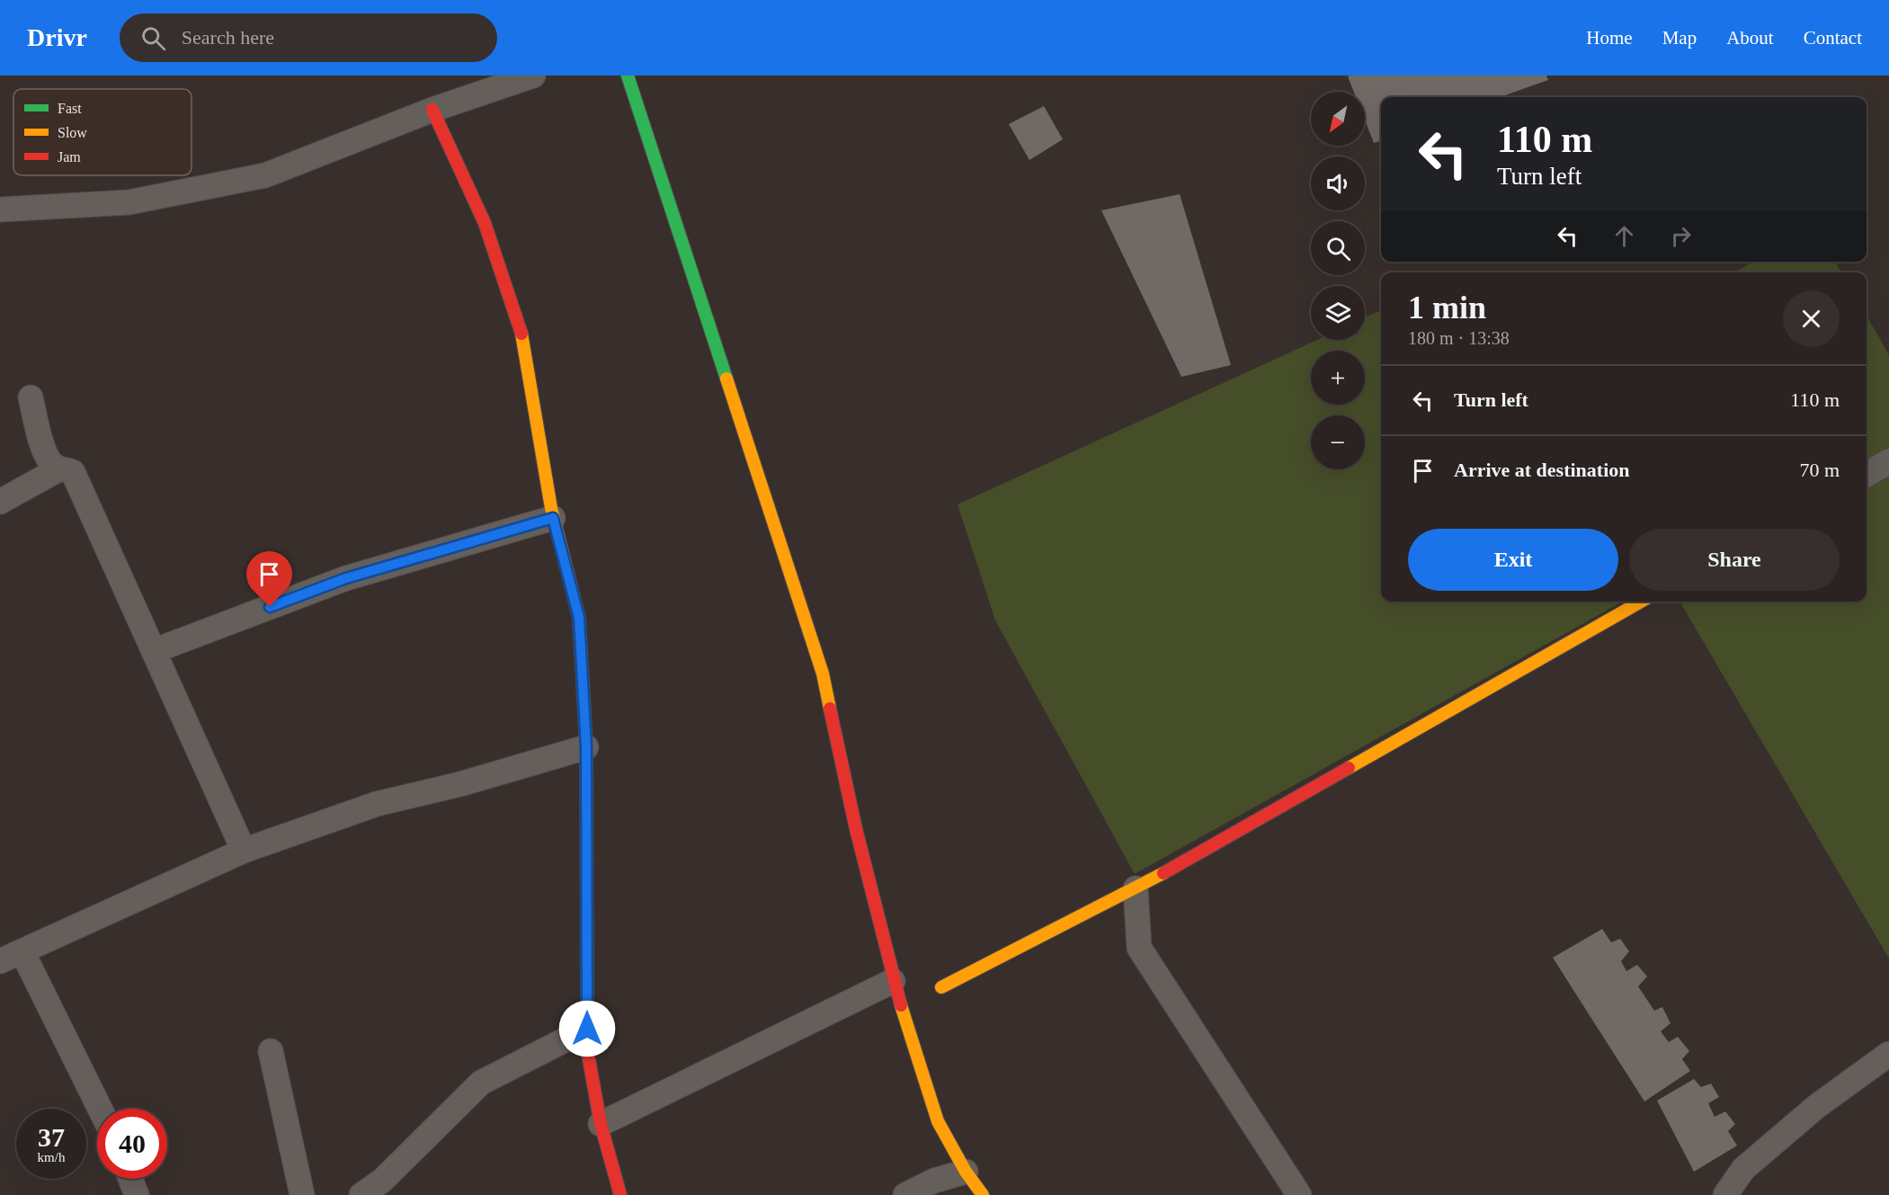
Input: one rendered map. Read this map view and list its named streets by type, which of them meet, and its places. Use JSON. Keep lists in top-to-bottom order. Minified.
{"legend":["Fast","Slow","Jam"],"north":"bottom left","page":{"header":"Drivr","search":"Search here","nav":["Home","Map","About","Contact"],"map_buttons":["+","−"],"turn":["110 m","Turn left"],"heading":["1 min","180 m · 13:38"],"list":[{"name":"Turn left","value":"110 m"},{"name":"Arrive at destination","value":"70 m"}],"buttons":["Exit","Share"],"speed":"37 km/h","limit":"40"}}
